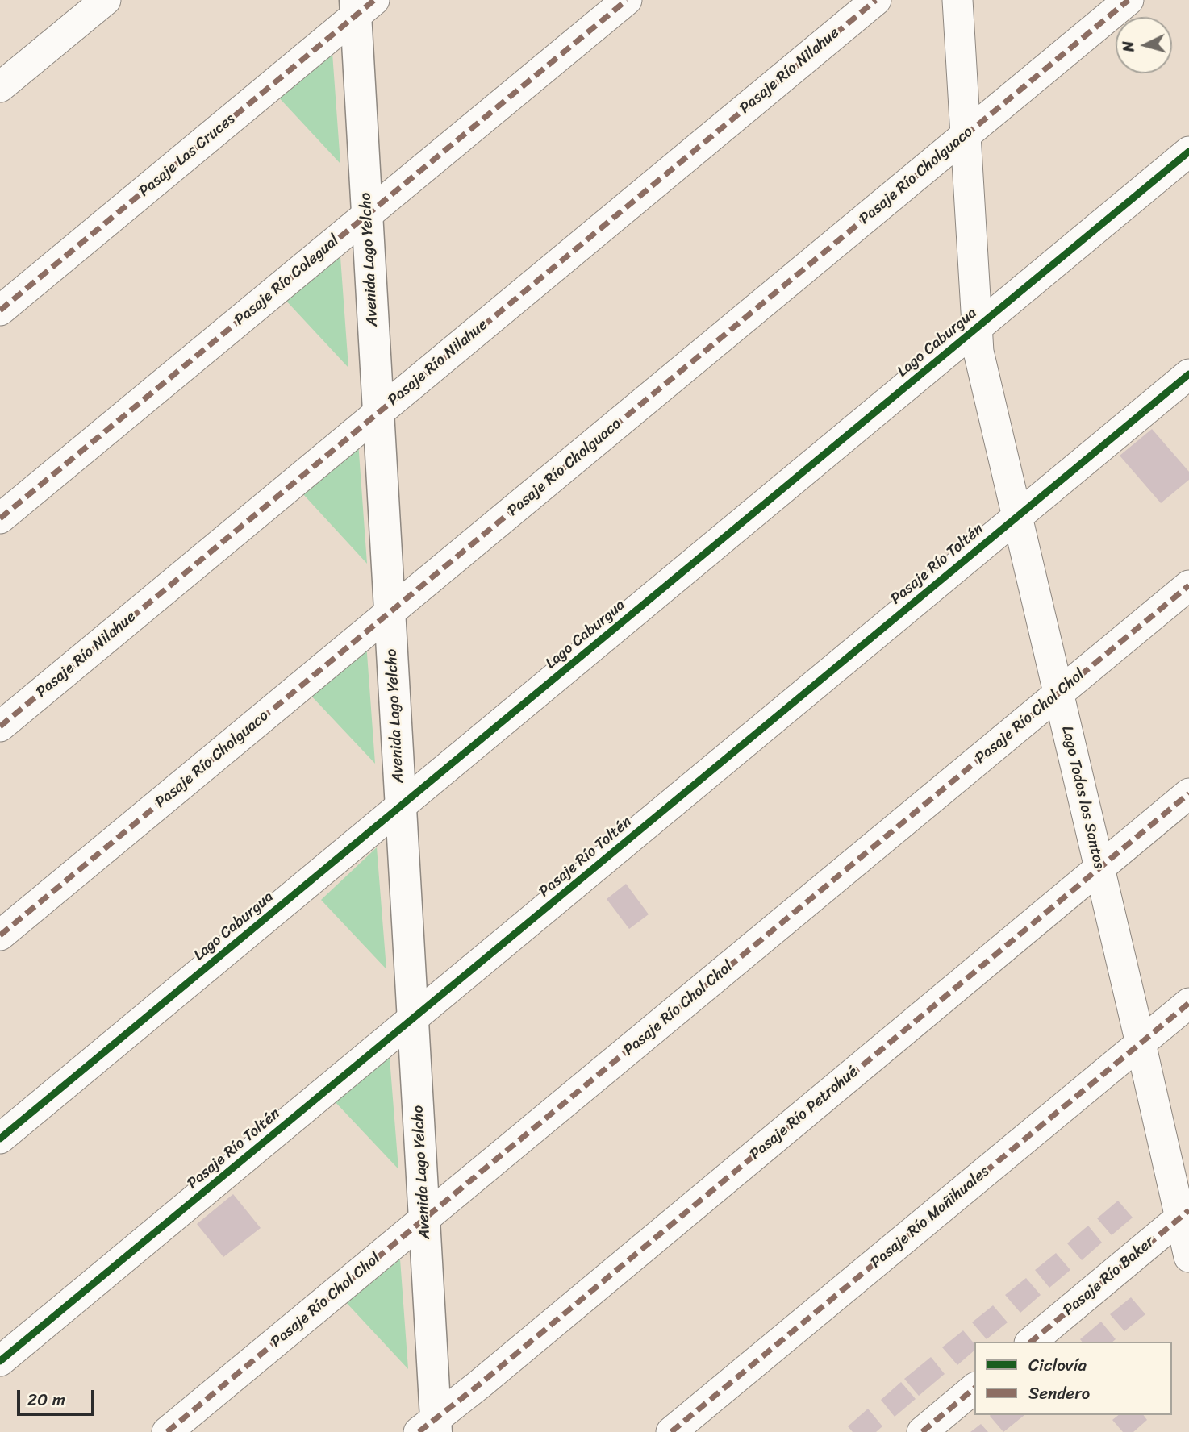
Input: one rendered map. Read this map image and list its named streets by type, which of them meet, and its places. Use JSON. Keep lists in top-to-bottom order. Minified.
{"streets":{"street":["Pasaje Río Nilahue","Pasaje Las Cruces","Pasaje Río Cholguaco","Avenida Lago Yelcho","Pasaje Río Colegual","Lago Caburgua","Pasaje Río Toltén","Pasaje Río Chol Chol","Lago Todos los Santos","Pasaje Río Petrohué","Pasaje Río Mañihuales","Pasaje Río Baker"]},"crossings":[["Pasaje Río Nilahue","Avenida Lago Yelcho"],["Pasaje Las Cruces","Avenida Lago Yelcho"],["Pasaje Río Cholguaco","Avenida Lago Yelcho"],["Pasaje Río Cholguaco","Lago Todos los Santos"],["Avenida Lago Yelcho","Pasaje Río Colegual"],["Avenida Lago Yelcho","Lago Caburgua"],["Avenida Lago Yelcho","Pasaje Río Toltén"],["Avenida Lago Yelcho","Pasaje Río Chol Chol"],["Avenida Lago Yelcho","Pasaje Río Petrohué"],["Lago Caburgua","Lago Todos los Santos"],["Pasaje Río Toltén","Lago Todos los Santos"],["Pasaje Río Chol Chol","Lago Todos los Santos"],["Lago Todos los Santos","Pasaje Río Petrohué"],["Lago Todos los Santos","Pasaje Río Mañihuales"],["Lago Todos los Santos","Pasaje Río Baker"]],"legend":["Ciclovía","Sendero"],"scale_bar":"20 m","north":"left"}
